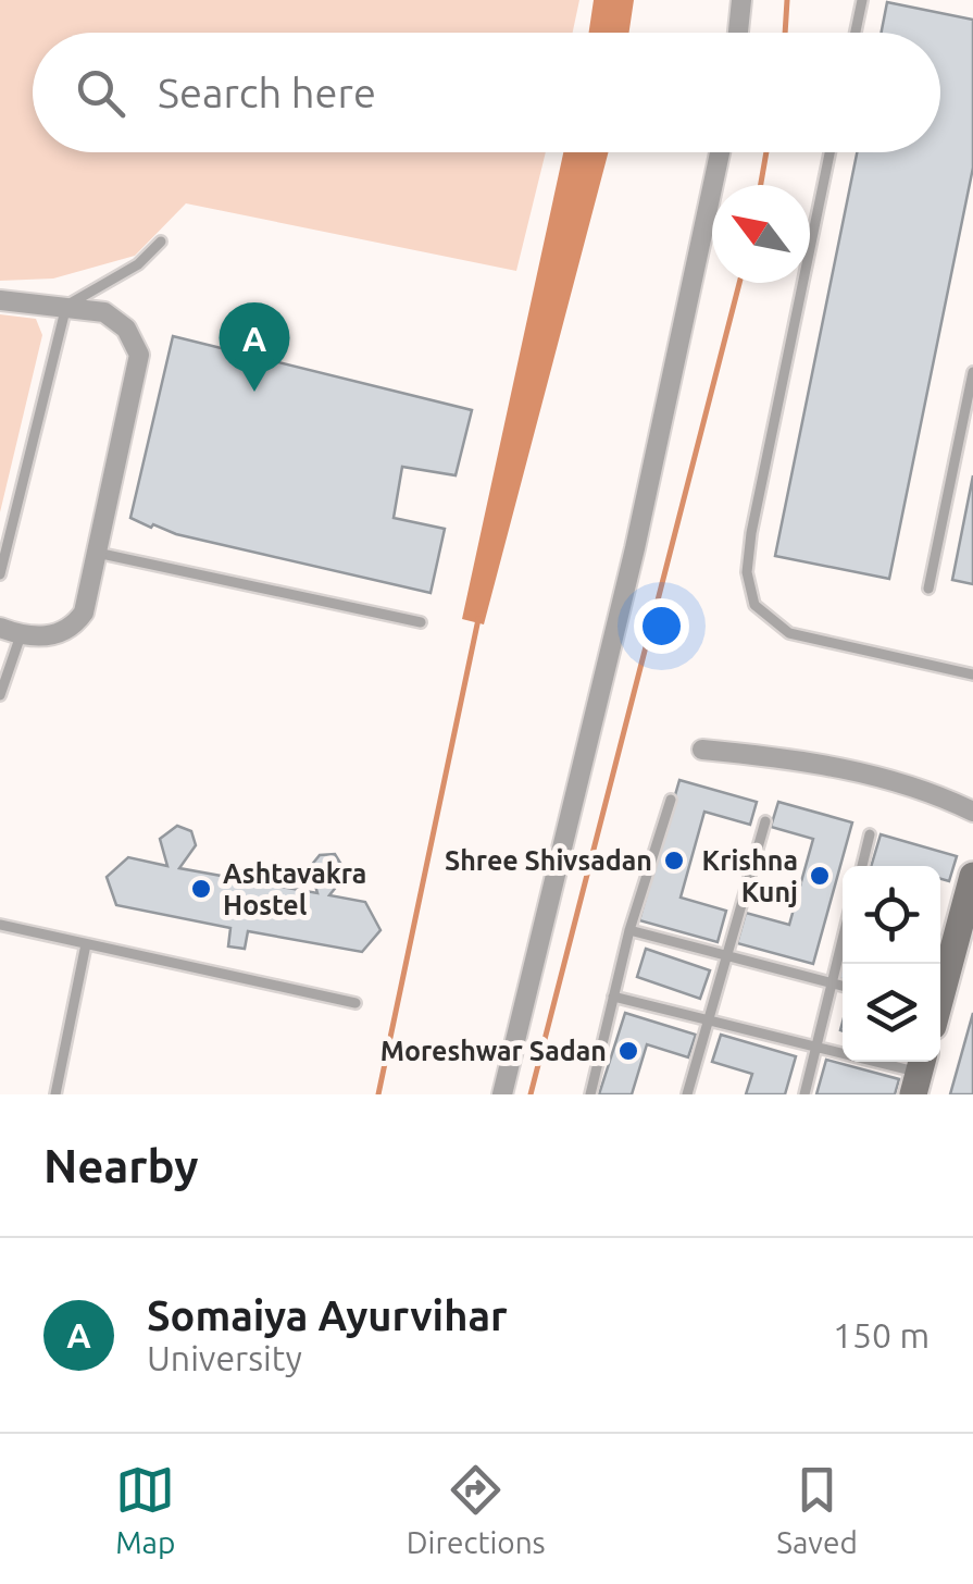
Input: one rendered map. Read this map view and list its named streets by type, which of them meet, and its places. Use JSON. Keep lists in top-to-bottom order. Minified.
{"places":["Shree Shivsadan","Krishna Kunj","Ashtavakra Hostel","Moreshwar Sadan"],"north":"top left","page":{"search":"Search here","pins":"A","heading":"Nearby","list":[{"mark":"A","name":"Somaiya Ayurvihar","note":"University","value":"150 m"}],"nav":["Map","Directions","Saved"]}}
